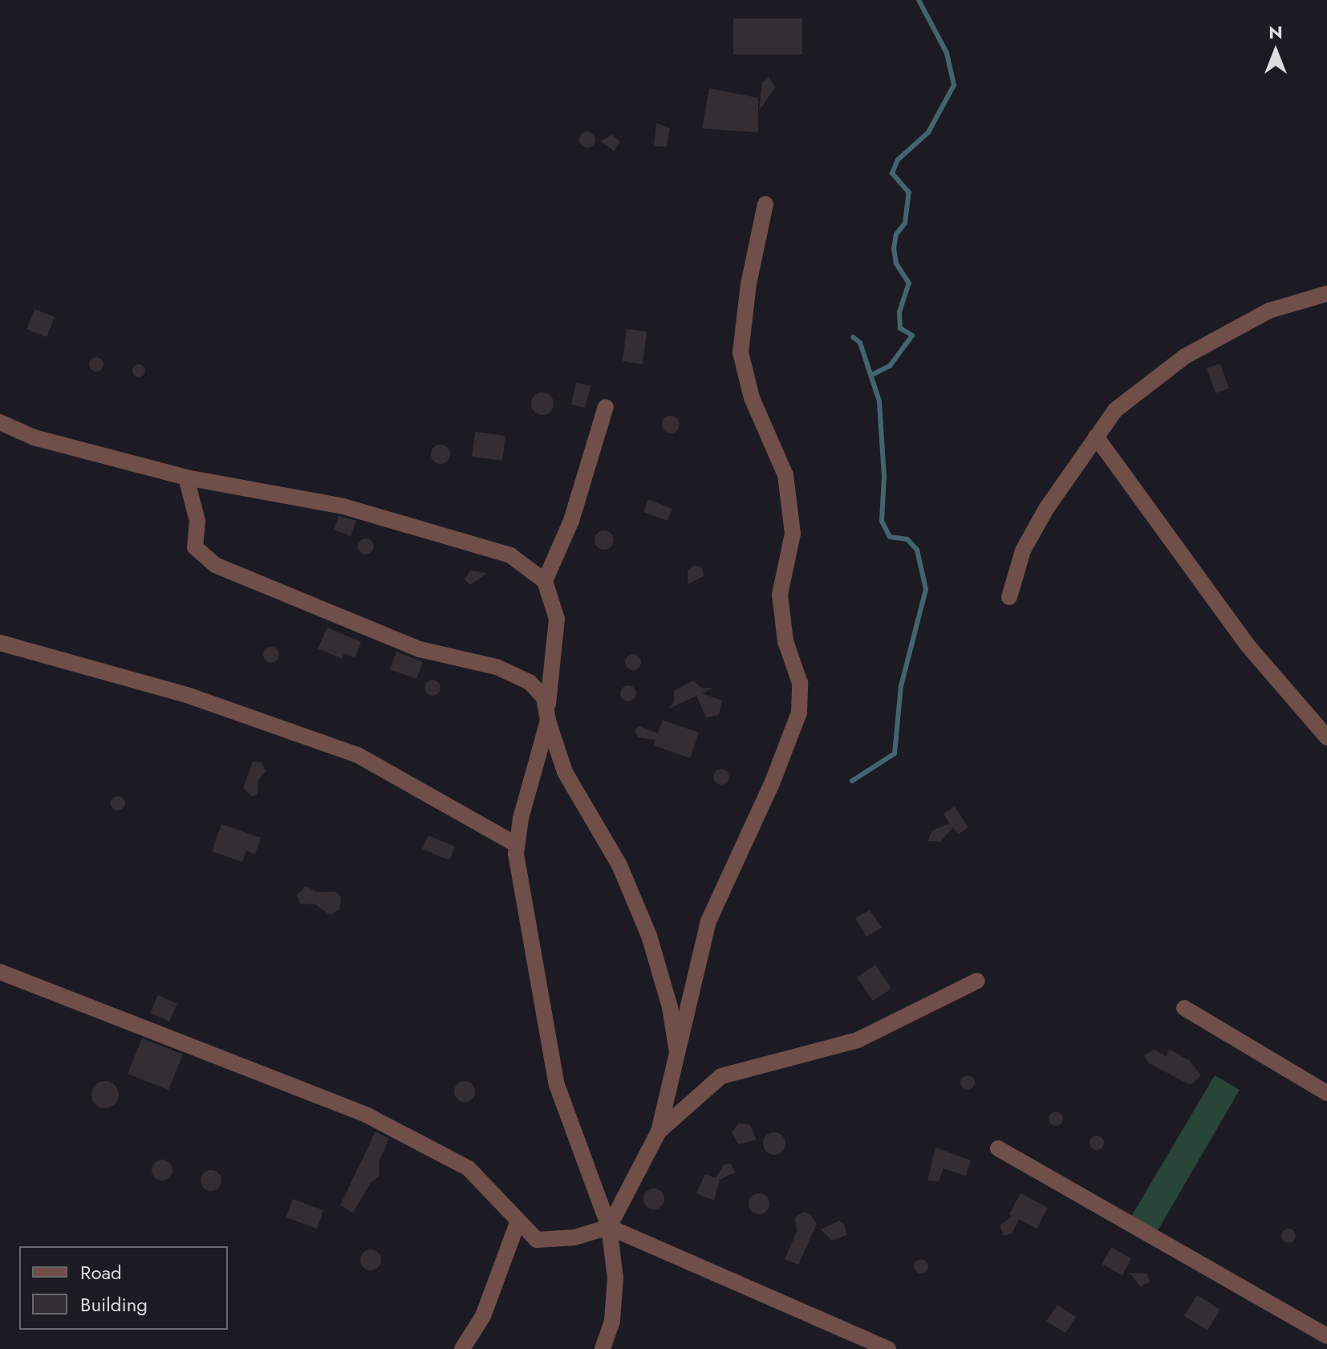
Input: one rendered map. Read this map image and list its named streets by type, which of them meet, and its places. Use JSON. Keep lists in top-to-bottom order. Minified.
{"legend":["Road","Building"],"north":"top"}
